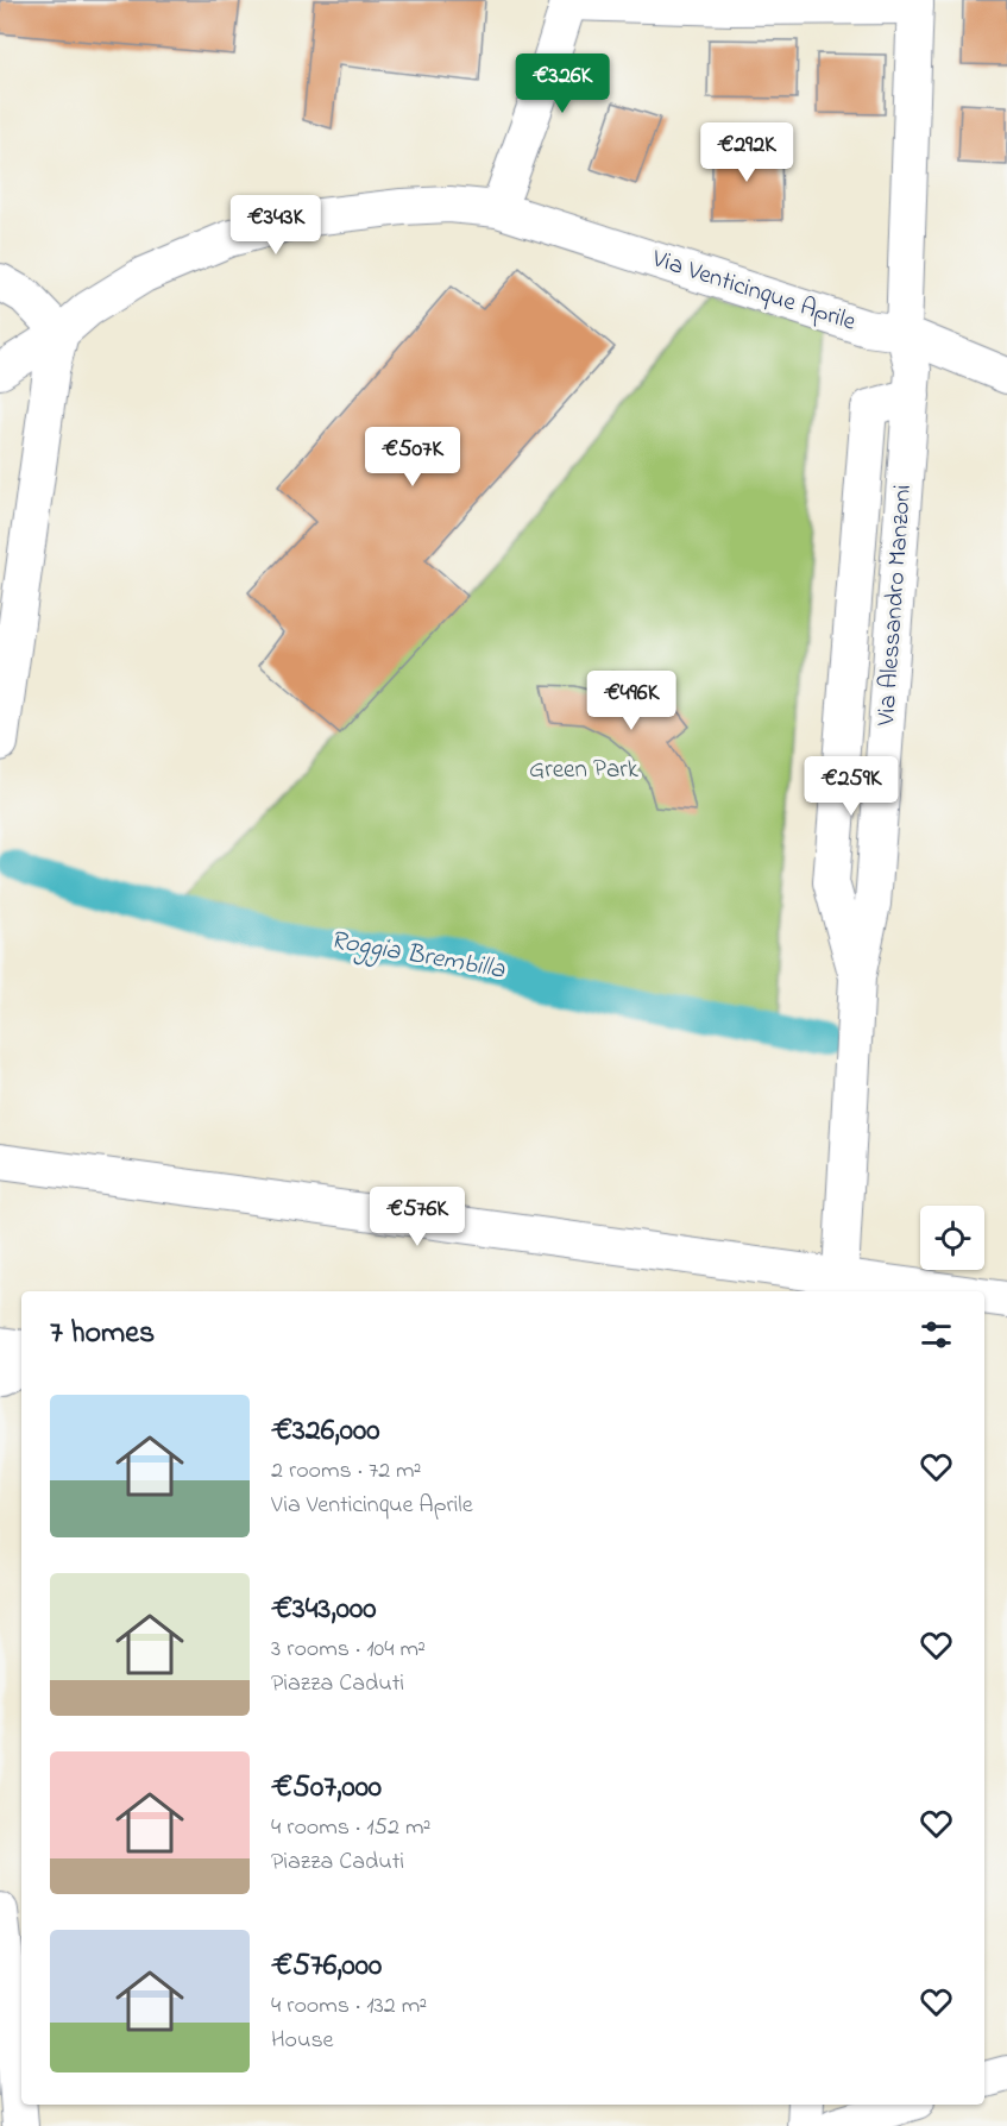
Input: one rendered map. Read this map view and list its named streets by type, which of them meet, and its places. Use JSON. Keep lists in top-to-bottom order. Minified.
{"streets":{"street":["Via Venticinque Aprile","Via Alessandro Manzoni"]},"crossings":[["Via Venticinque Aprile","Via Alessandro Manzoni"]],"water":["Roggia Brembilla"],"parks":["Green Park"],"page":{"price":["€326K","€292K","€343K","€507K","€496K","€259K","€576K"],"heading":"7 homes","list":[{"name":"€326,000","note":"2 rooms · 72 m² · Via Venticinque Aprile"},{"name":"€343,000","note":"3 rooms · 104 m² · Piazza Caduti"},{"name":"€507,000","note":"4 rooms · 152 m² · Piazza Caduti"},{"name":"€576,000","note":"4 rooms · 132 m² · House"}]}}
